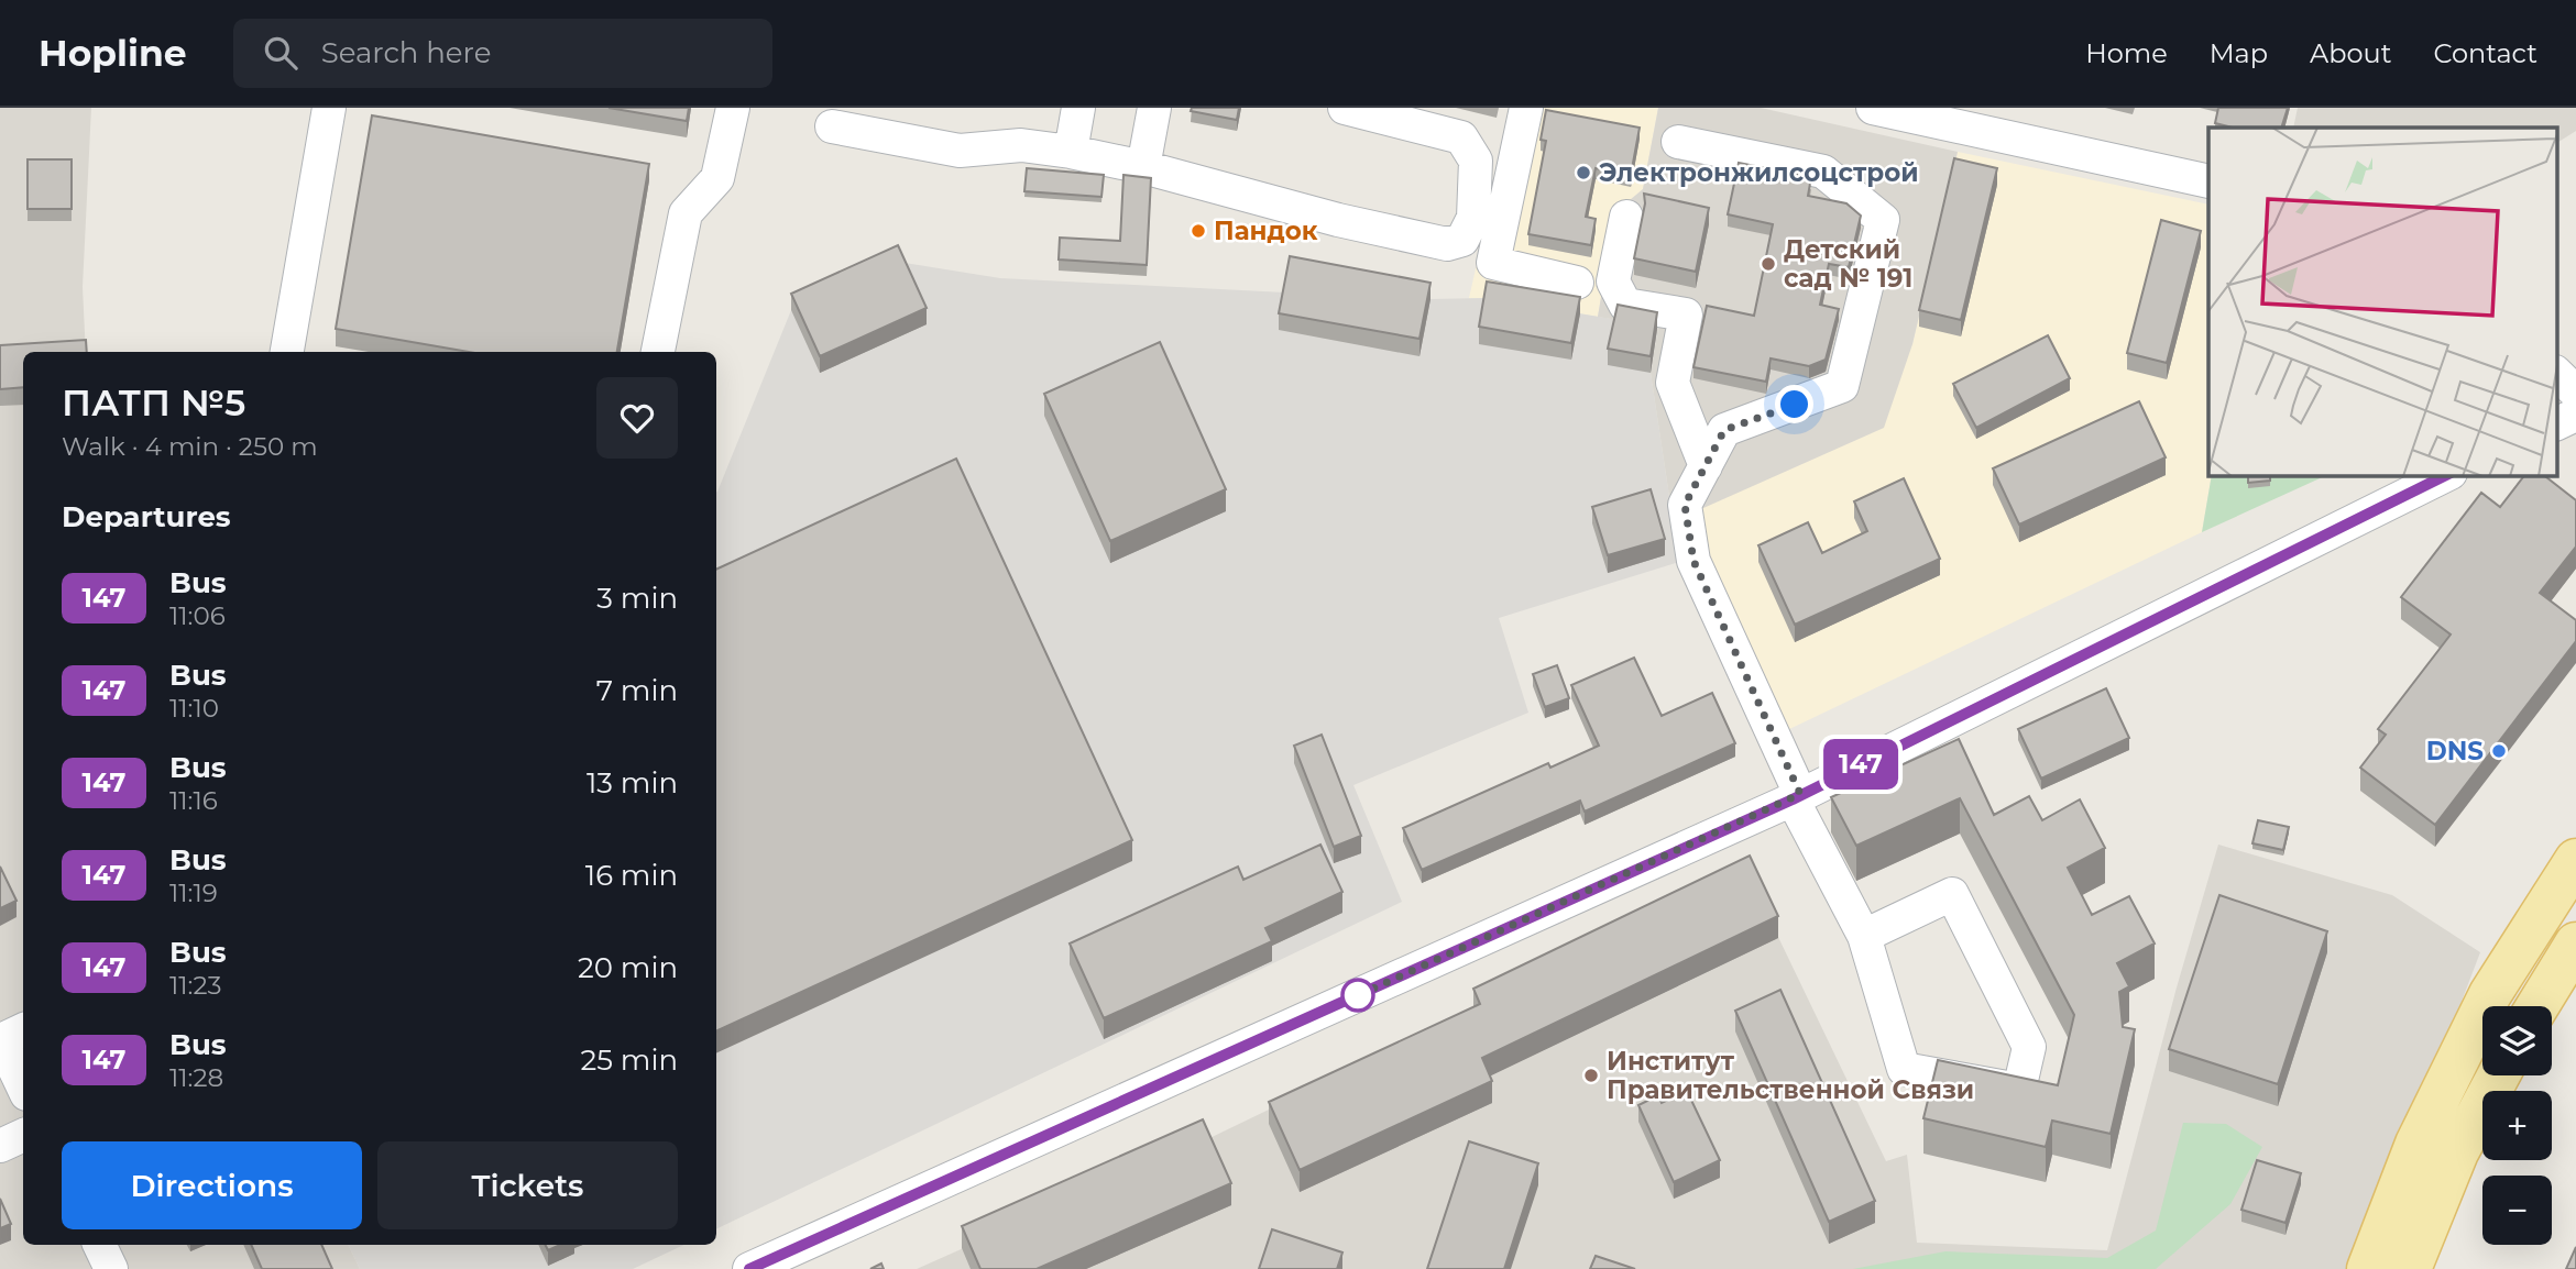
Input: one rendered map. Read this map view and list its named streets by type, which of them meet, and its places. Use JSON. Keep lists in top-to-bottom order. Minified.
{"places":["Электронжилсоцстрой","Пандок","Детский сад № 191","DNS","Институт Правительственной Связи"],"lines":["bus line 147"],"page":{"header":"Hopline","search":"Search here","nav":["Home","Map","About","Contact"],"on_map":"147","heading":[["ПАТП №5","Walk · 4 min · 250 m"],"Departures"],"list":[{"mark":"147","name":"Bus","note":"11:06","value":"3 min"},{"mark":"147","name":"Bus","note":"11:10","value":"7 min"},{"mark":"147","name":"Bus","note":"11:16","value":"13 min"},{"mark":"147","name":"Bus","note":"11:19","value":"16 min"},{"mark":"147","name":"Bus","note":"11:23","value":"20 min"},{"mark":"147","name":"Bus","note":"11:28","value":"25 min"}],"map_buttons":["+","−"],"buttons":["Directions","Tickets"]}}
